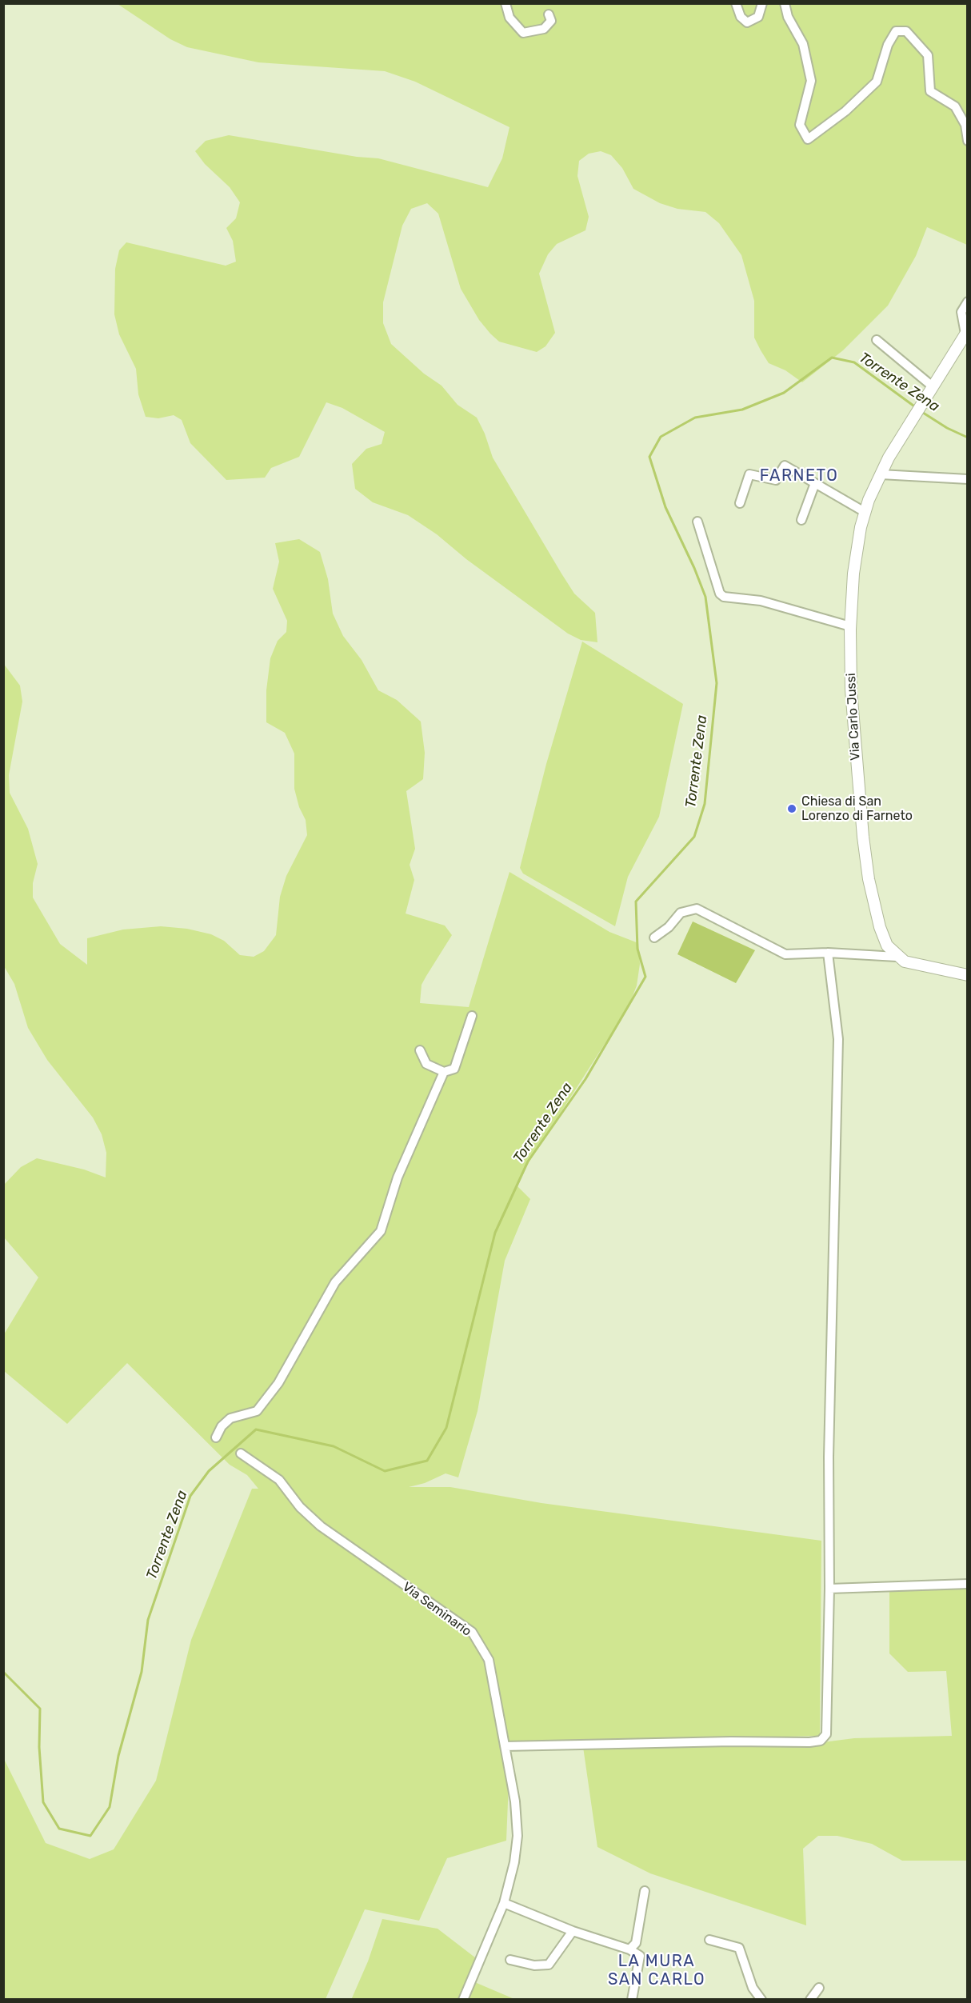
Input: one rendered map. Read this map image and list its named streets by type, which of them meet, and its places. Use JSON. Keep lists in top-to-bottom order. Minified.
{"streets":{"street":["Via Carlo Jussi","Via Seminario"]},"districts":["FARNETO","LA MURA SAN CARLO"],"water":["Torrente Zena"],"places":["Chiesa di San Lorenzo di Farneto"]}
